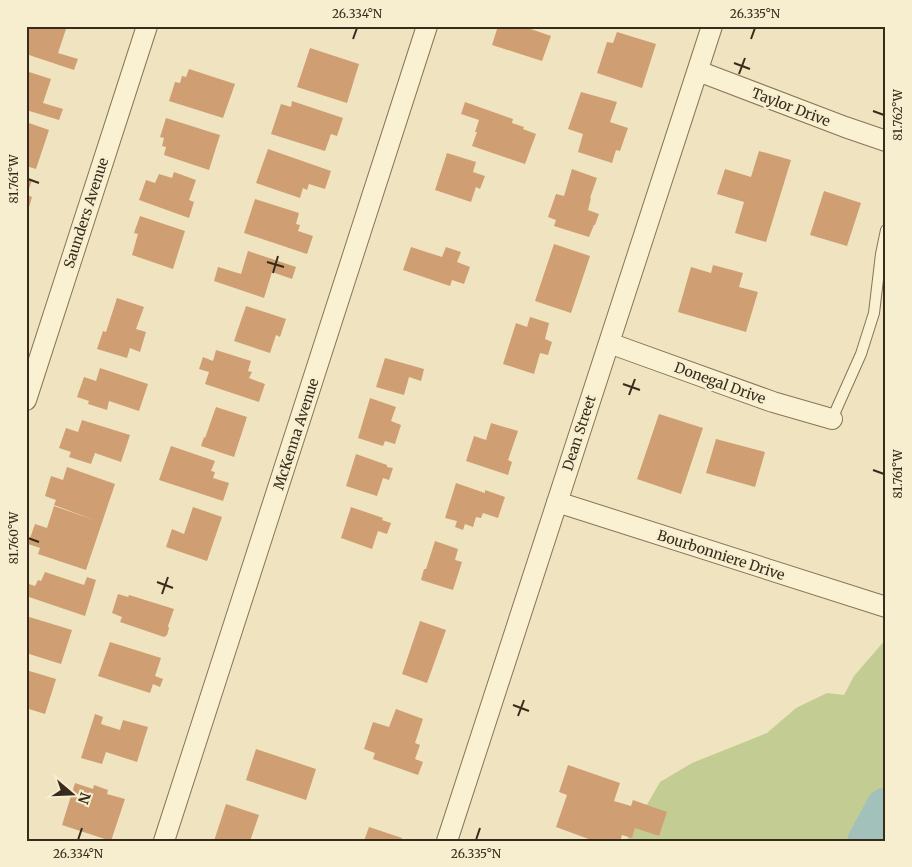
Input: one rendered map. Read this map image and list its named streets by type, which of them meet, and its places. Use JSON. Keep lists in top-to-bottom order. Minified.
{"streets":{"street":["Taylor Drive","Saunders Avenue","Donegal Drive","Dean Street","McKenna Avenue","Bourbonniere Drive"]},"crossings":[["Taylor Drive","Dean Street"],["Donegal Drive","Dean Street"],["Dean Street","Bourbonniere Drive"]],"north":"right","coordinates":["26.334°N","26.335°N","81.762°W","81.761°W","81.760°W"]}
